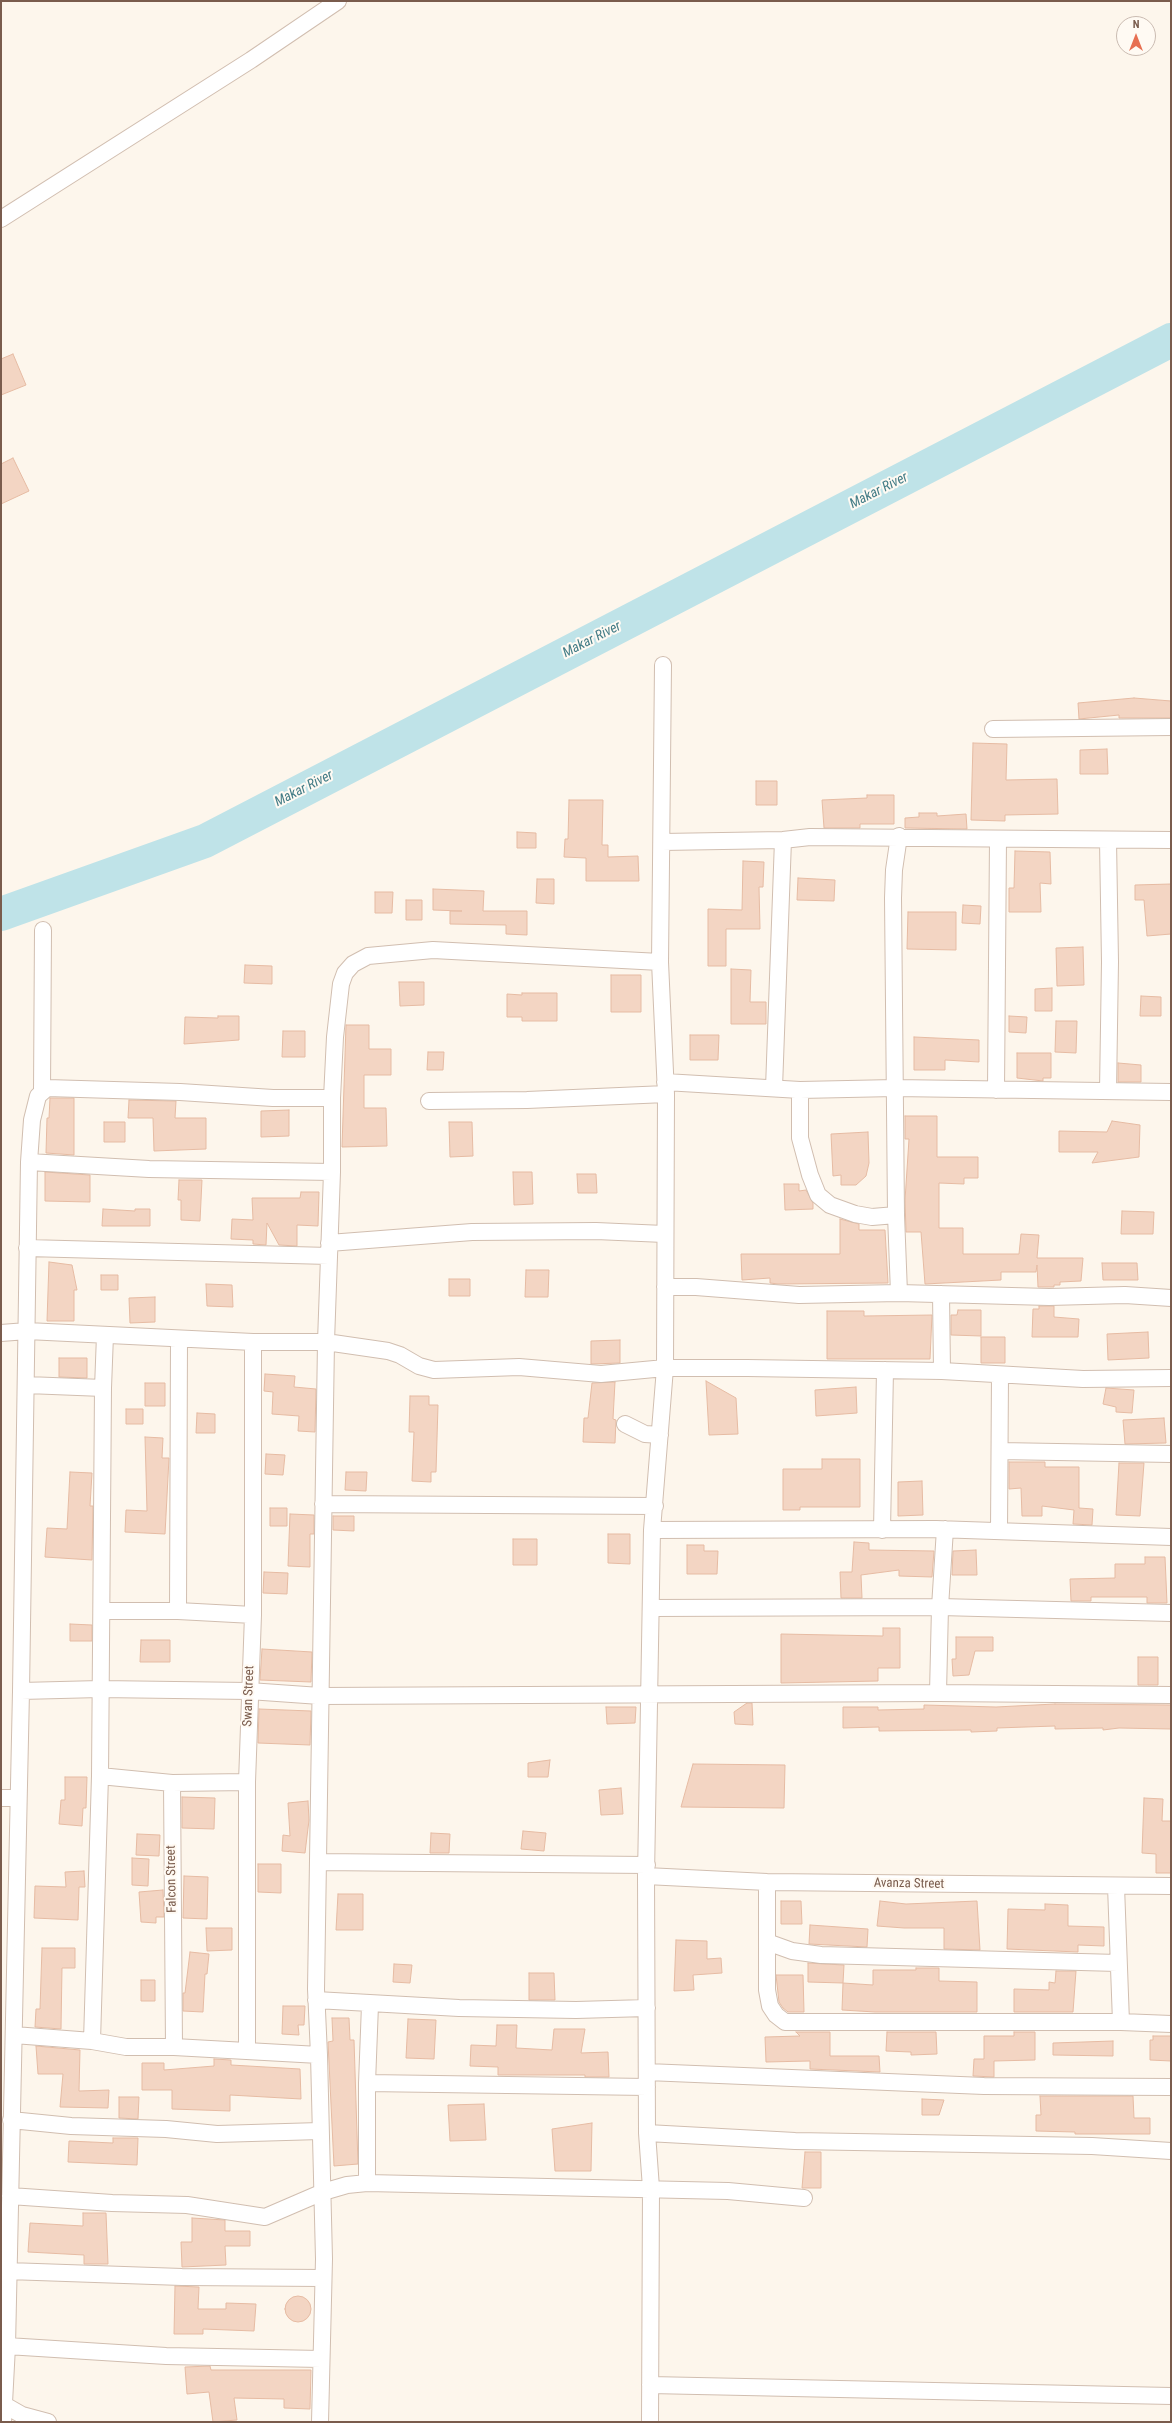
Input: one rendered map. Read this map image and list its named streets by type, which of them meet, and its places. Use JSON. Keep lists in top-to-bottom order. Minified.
{"streets":{"street":["Swan Street","Falcon Street","Avanza Street"]},"water":["Makar River"],"north":"top"}
